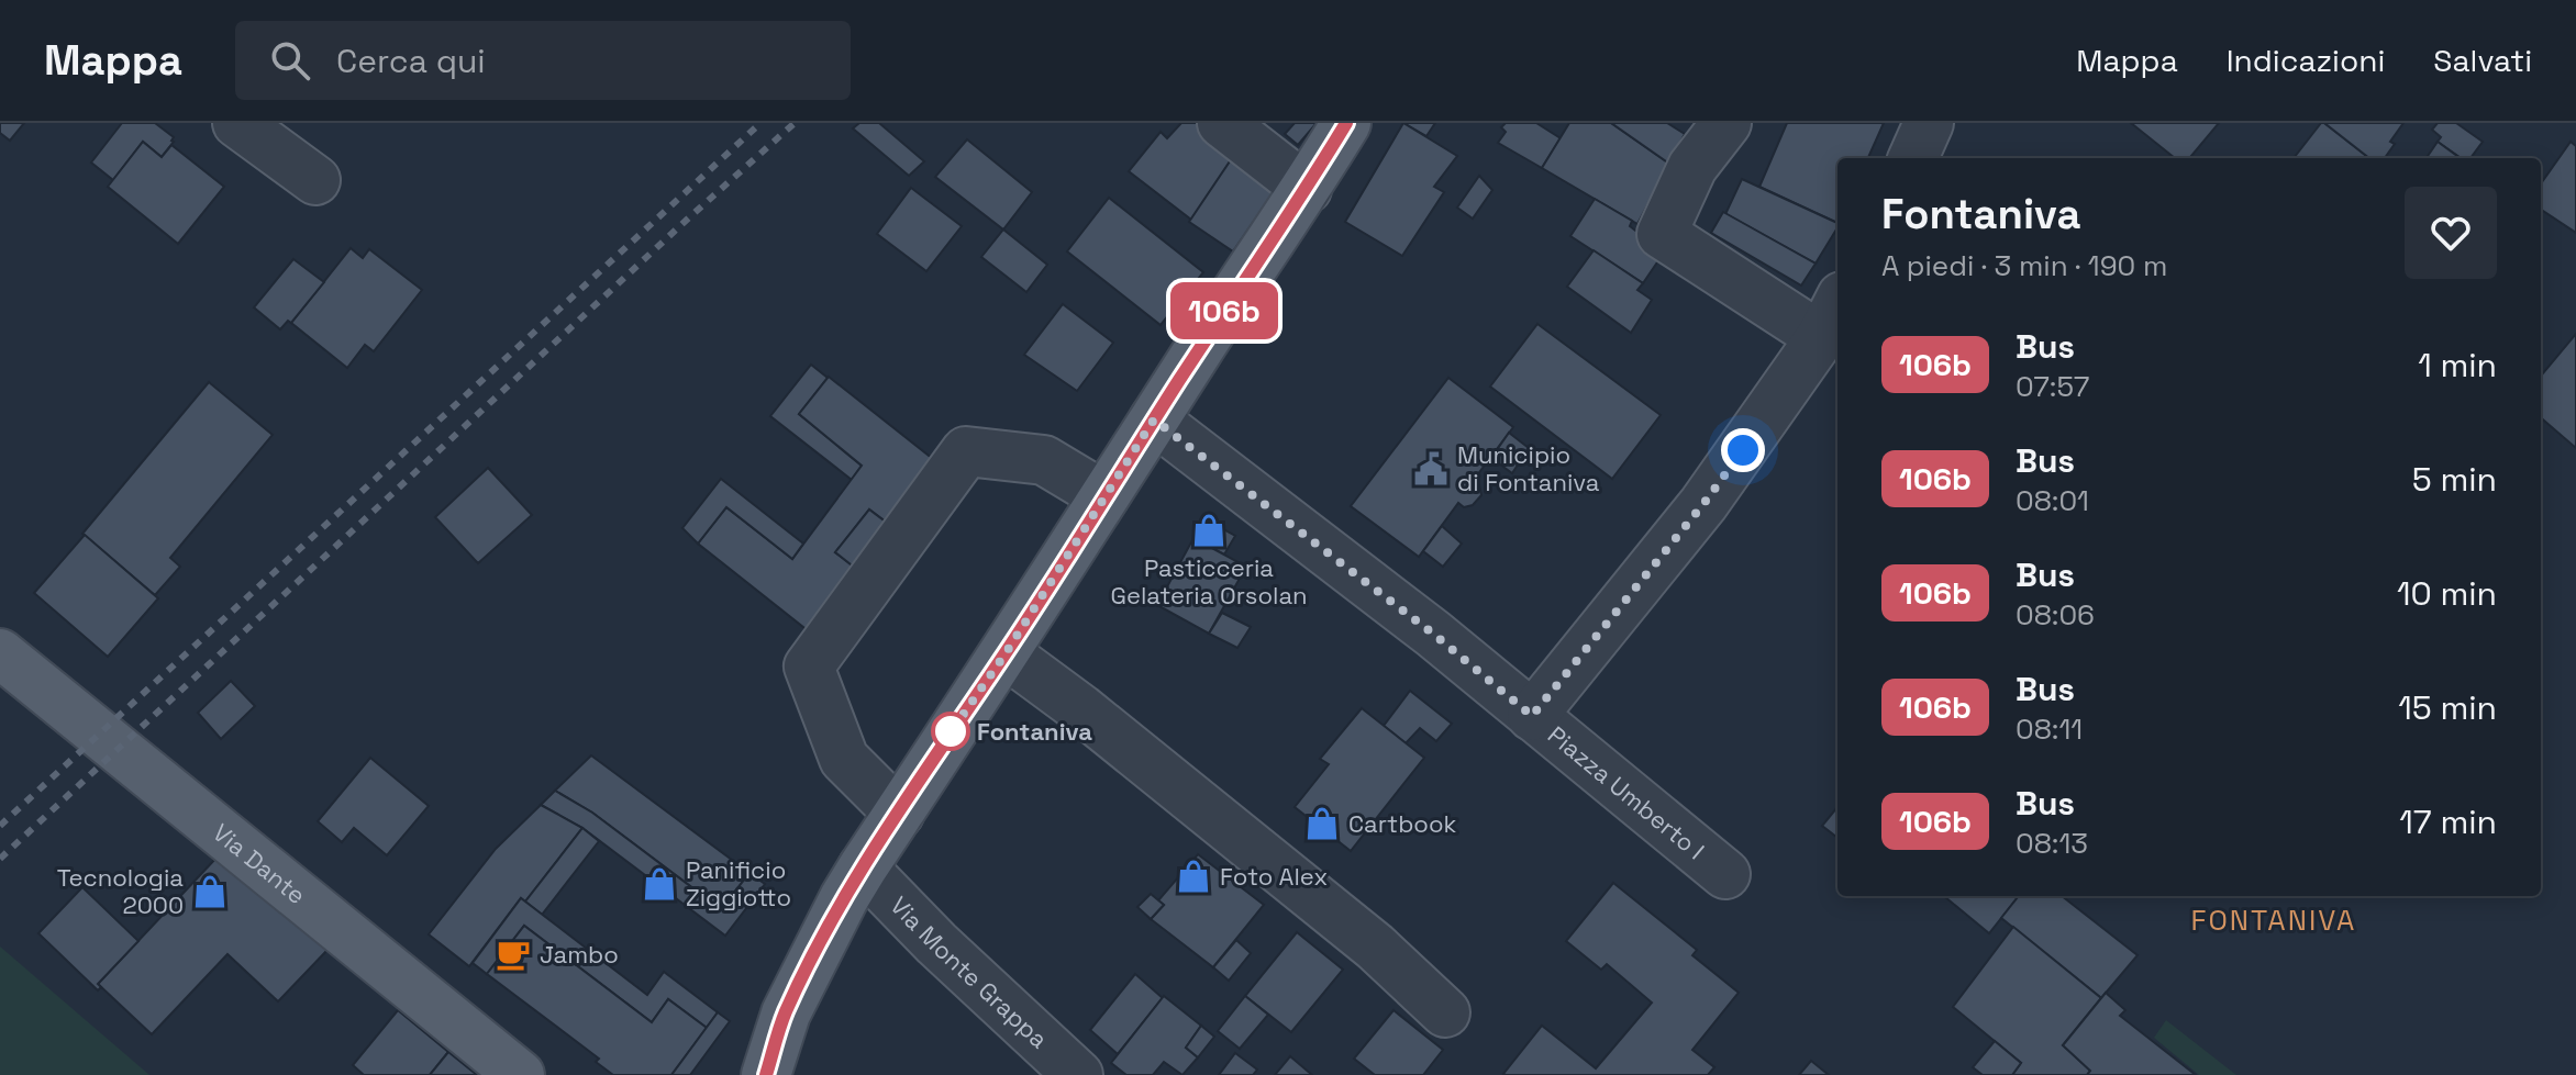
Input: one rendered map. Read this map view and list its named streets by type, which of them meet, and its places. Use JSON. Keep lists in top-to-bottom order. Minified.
{"streets":{"main road":["Via Dante"],"street":["Piazza Umberto I","Via Monte Grappa"]},"districts":["FONTANIVA"],"places":{"public building":["Municipio di Fontaniva"],"shop":["Pasticceria Gelateria Orsolan","Cartbook","Foto Alex","Panificio Ziggiotto","Tecnologia 2000"],"other":["Fontaniva"],"cafe":["Jambo"]},"lines":["bus line 106b"],"page":{"header":"Mappa","search":"Cerca qui","nav":["Mappa","Indicazioni","Salvati"],"on_map":"106b","heading":["Fontaniva","A piedi · 3 min · 190 m"],"list":[{"mark":"106b","name":"Bus","note":"07:57","value":"1 min"},{"mark":"106b","name":"Bus","note":"08:01","value":"5 min"},{"mark":"106b","name":"Bus","note":"08:06","value":"10 min"},{"mark":"106b","name":"Bus","note":"08:11","value":"15 min"},{"mark":"106b","name":"Bus","note":"08:13","value":"17 min"}]}}
